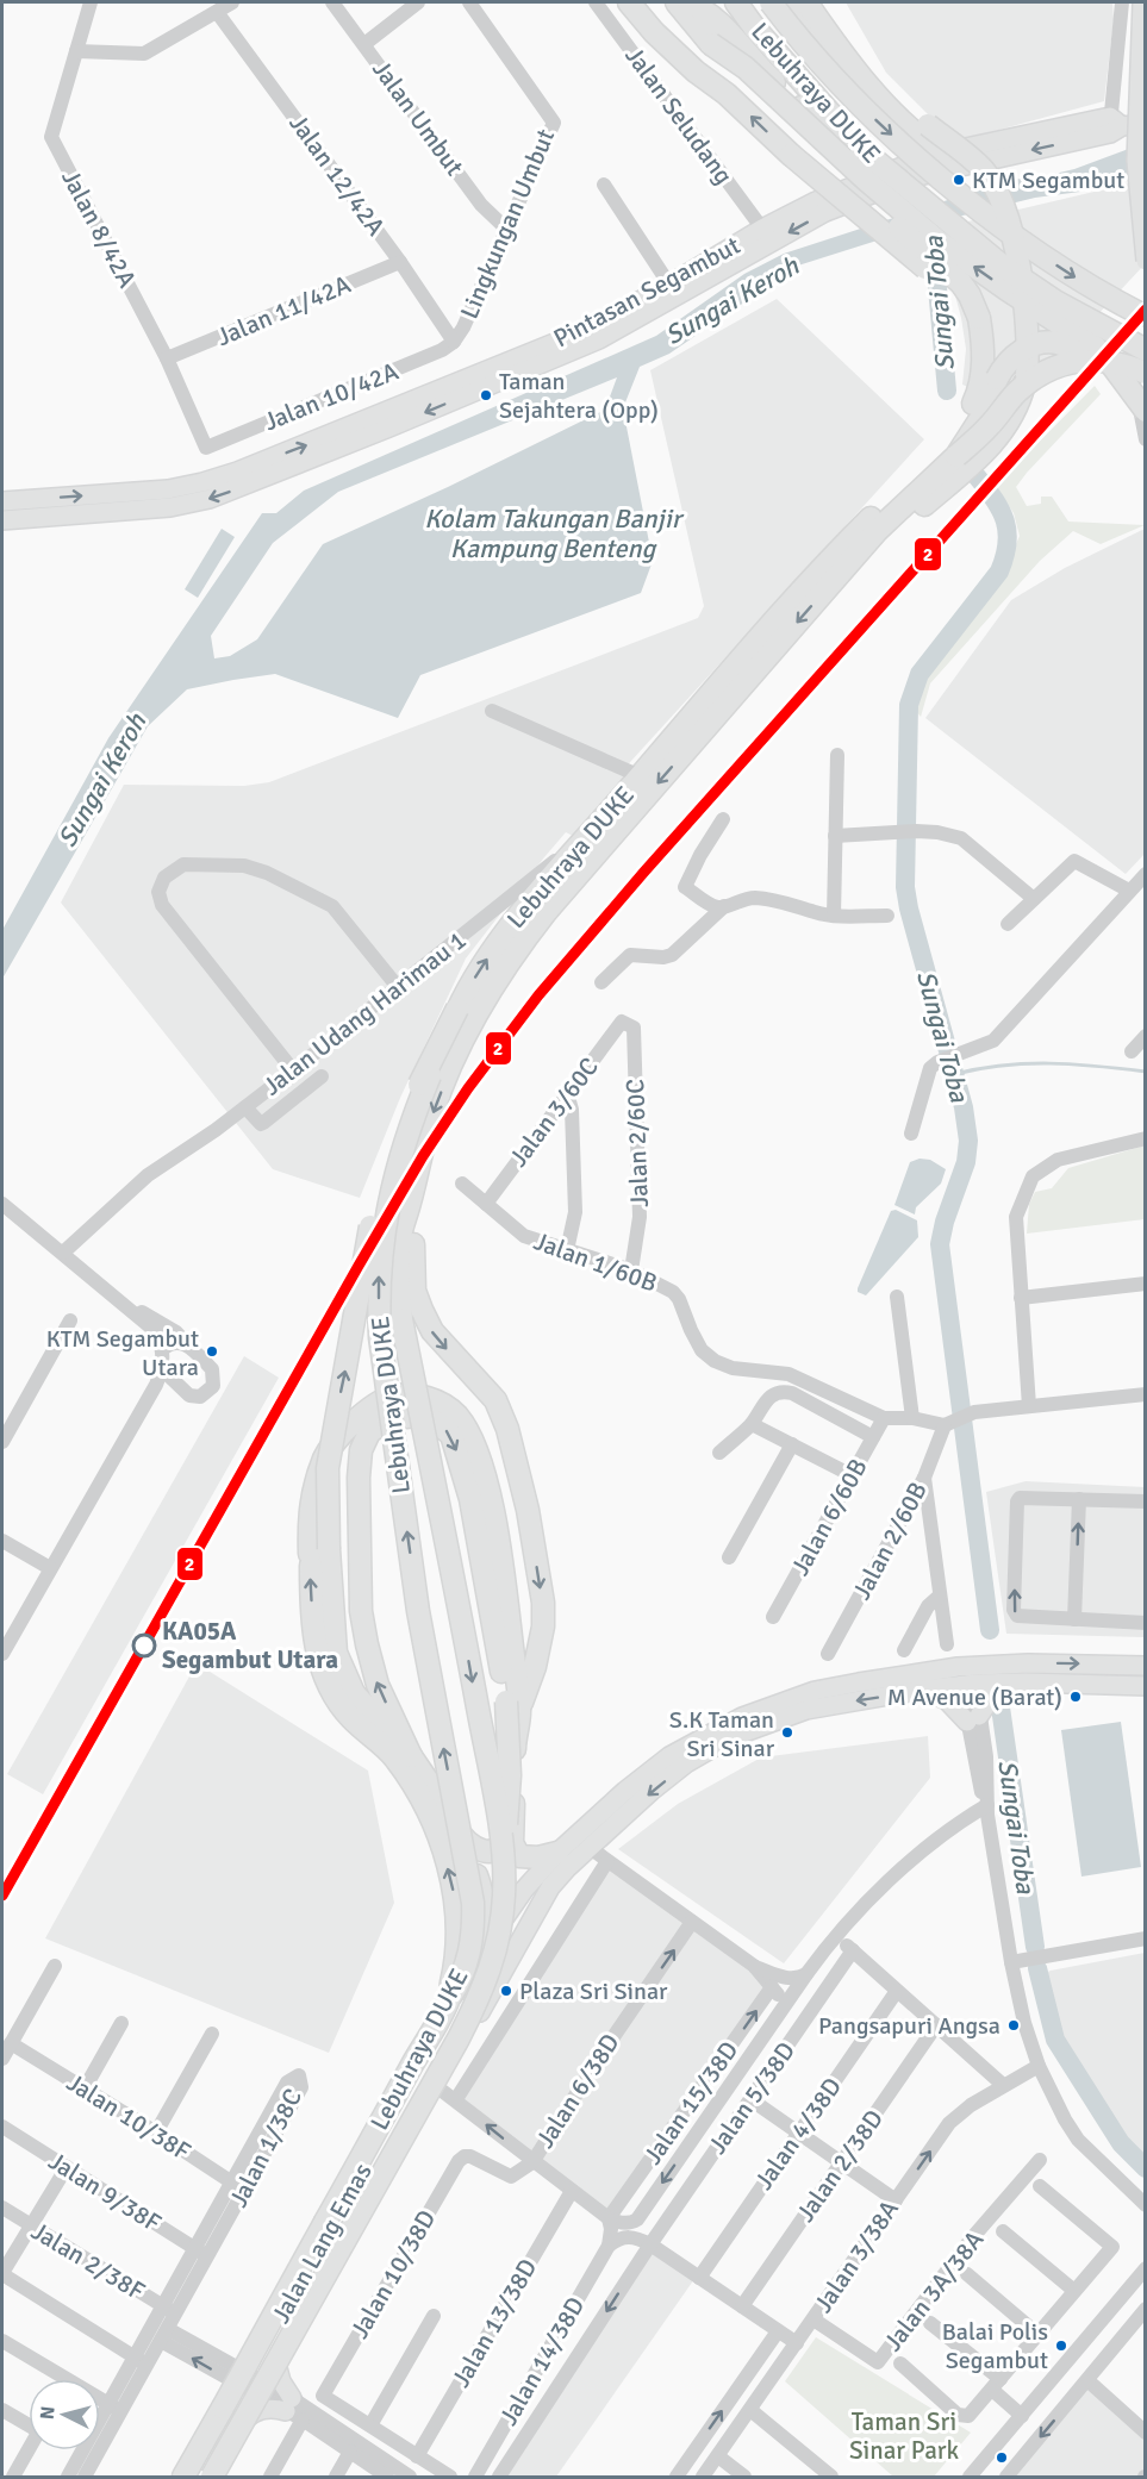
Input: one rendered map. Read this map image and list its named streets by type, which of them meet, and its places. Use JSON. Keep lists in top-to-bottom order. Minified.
{"streets":{"highway":["Lebuhraya DUKE"],"main road":["Pintasan Segambut","Jalan Lang Emas"],"street":["Jalan Seludang","Jalan Umbut","Jalan 12/42A","Lingkungan Umbut","Jalan 8/42A","Jalan 11/42A","Jalan 10/42A","Jalan Udang Harimau 1","Jalan 3/60C","Jalan 2/60C","Jalan 1/60B","Jalan 6/60B","Jalan 2/60B","Jalan 6/38D","Jalan 5/38D","Jalan 15/38D","Jalan 10/38F","Jalan 4/38D","Jalan 1/38C","Jalan 2/38D","Jalan 9/38F","Jalan 3/38A","Jalan 2/38F","Jalan 10/38D","Jalan 3A/38A","Jalan 13/38D","Jalan 14/38D"]},"crossings":[["Lebuhraya DUKE","Jalan Lang Emas"],["Jalan Seludang","Pintasan Segambut"],["Jalan Umbut","Lingkungan Umbut"],["Jalan 12/42A","Lingkungan Umbut"],["Jalan 12/42A","Jalan 11/42A"],["Jalan 12/42A","Jalan 10/42A"],["Lingkungan Umbut","Jalan 10/42A"],["Jalan 8/42A","Jalan 11/42A"],["Jalan 8/42A","Jalan 10/42A"],["Jalan 3/60C","Jalan 2/60C"],["Jalan 3/60C","Jalan 1/60B"],["Jalan 2/60C","Jalan 1/60B"],["Jalan 1/60B","Jalan 6/60B"],["Jalan 1/60B","Jalan 2/60B"],["Jalan 6/38D","Jalan 10/38D"],["Jalan 15/38D","Jalan 14/38D"],["Jalan 10/38F","Jalan 1/38C"],["Jalan 1/38C","Jalan 9/38F"],["Jalan 1/38C","Jalan 2/38F"],["Jalan 3/38A","Jalan 3A/38A"]],"water":["Sungai Keroh","Sungai Toba","Kolam Takungan Banjir Kampung Benteng"],"parks":["Taman Sri Sinar Park"],"places":["KTM Segambut","Taman Sejahtera (Opp)","KTM Segambut Utara","KA05A Segambut Utara","M Avenue (Barat)","S.K Taman Sri Sinar","Plaza Sri Sinar","Pangsapuri Angsa","Balai Polis Segambut"],"lines":["transit line 2"],"north":"left"}
